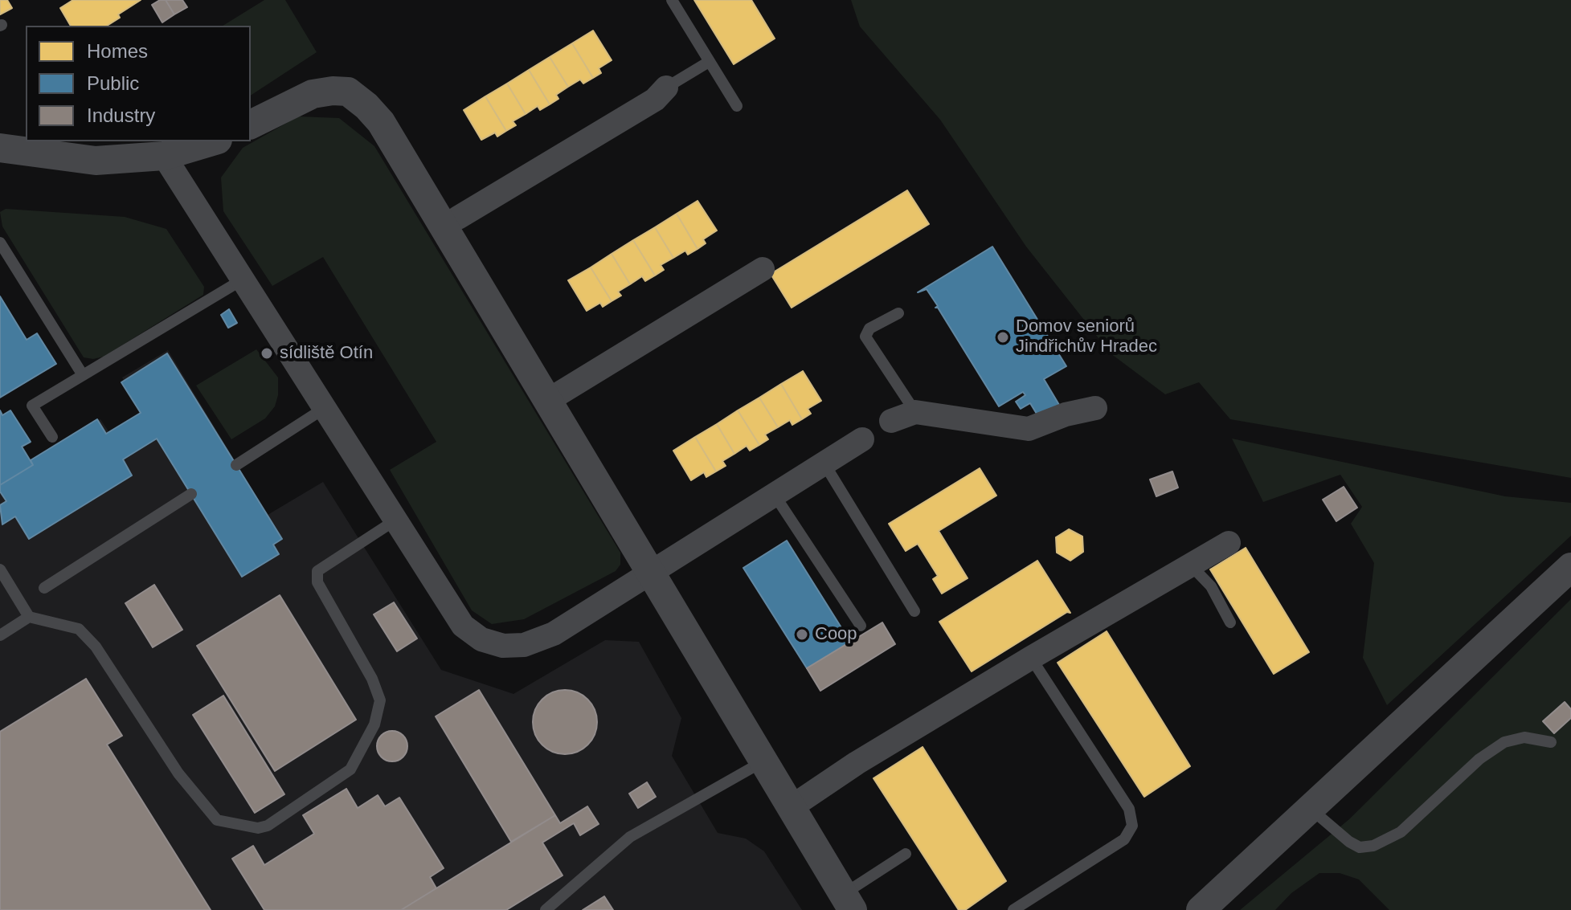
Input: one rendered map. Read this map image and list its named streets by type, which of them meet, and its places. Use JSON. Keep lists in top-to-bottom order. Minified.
{"places":["Domov seniorů Jindřichův Hradec","sídliště Otín","Coop"],"legend":["Homes","Public","Industry"]}
